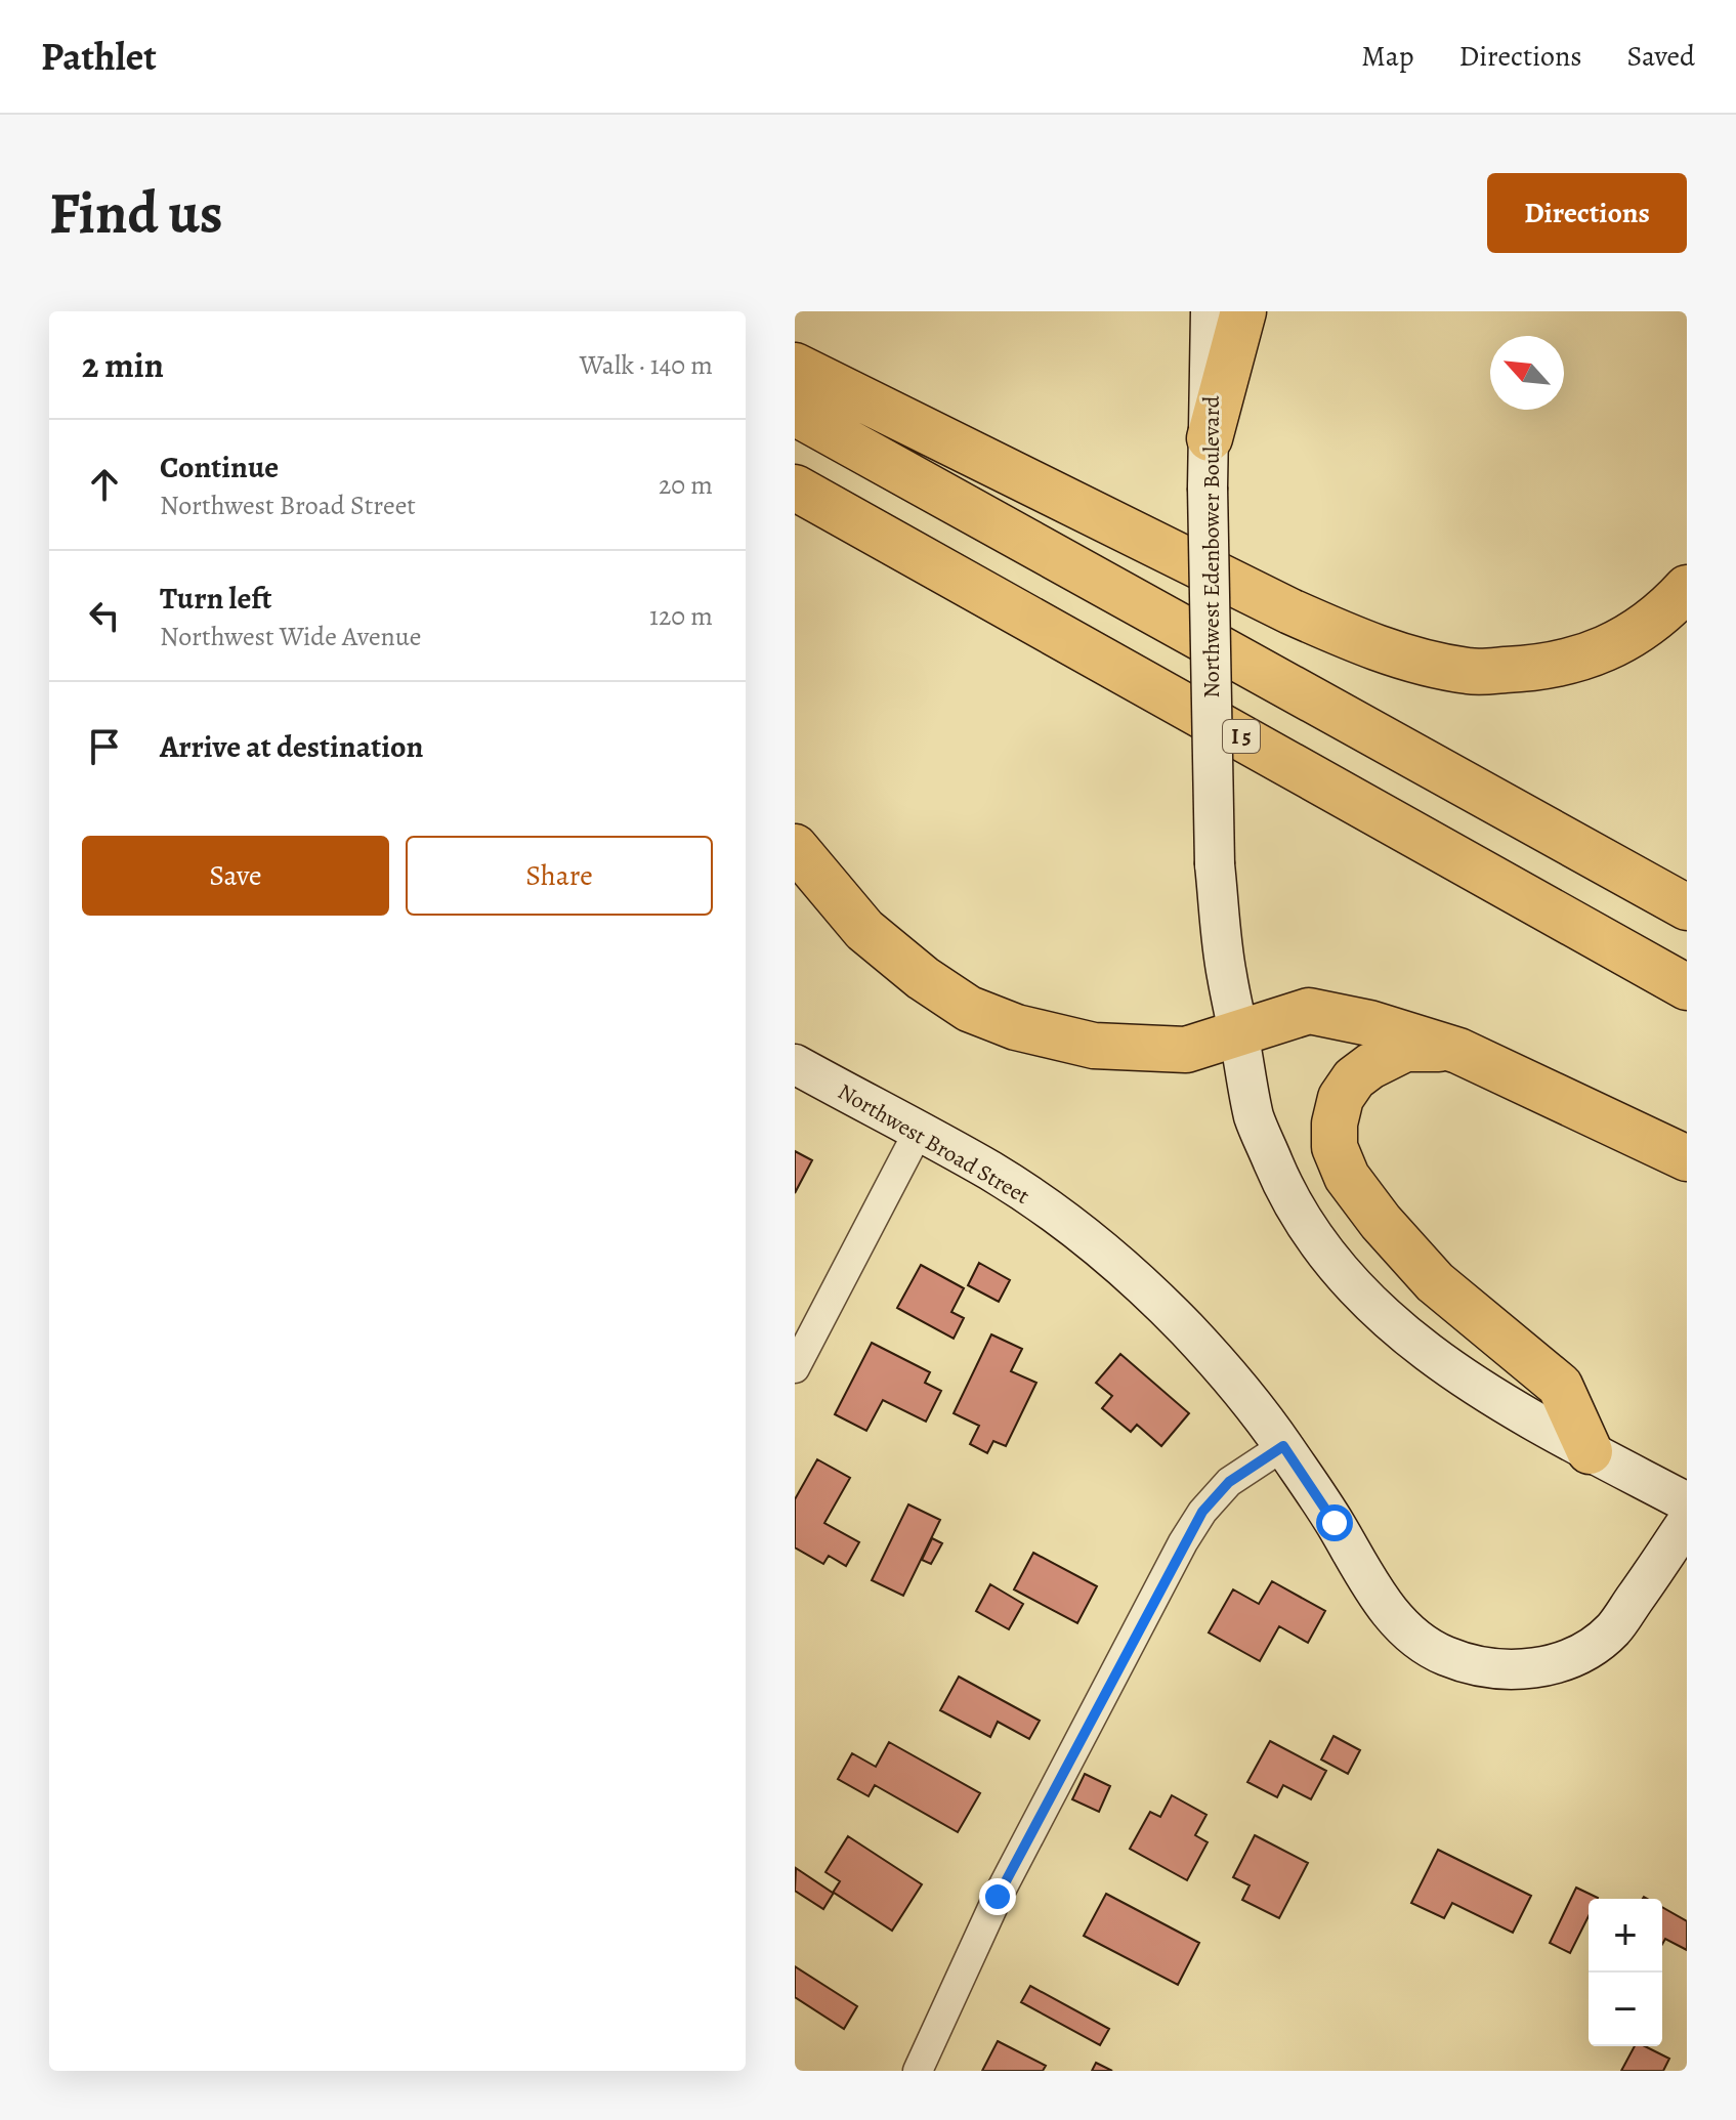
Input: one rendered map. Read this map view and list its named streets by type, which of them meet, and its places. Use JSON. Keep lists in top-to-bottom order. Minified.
{"streets":{"highway":["I 5"],"main road":["Northwest Edenbower Boulevard","Northwest Broad Street"]},"north":"top left","page":{"header":"Pathlet","nav":["Map","Directions","Saved"],"buttons":["Directions",["Save","Share"]],"title":"Find us","heading":["2 min","Walk · 140 m"],"list":[["Continue","Northwest Broad Street","20 m"],["Turn left","Northwest Wide Avenue","120 m"],"Arrive at destination"],"map_buttons":["+","−"]}}
